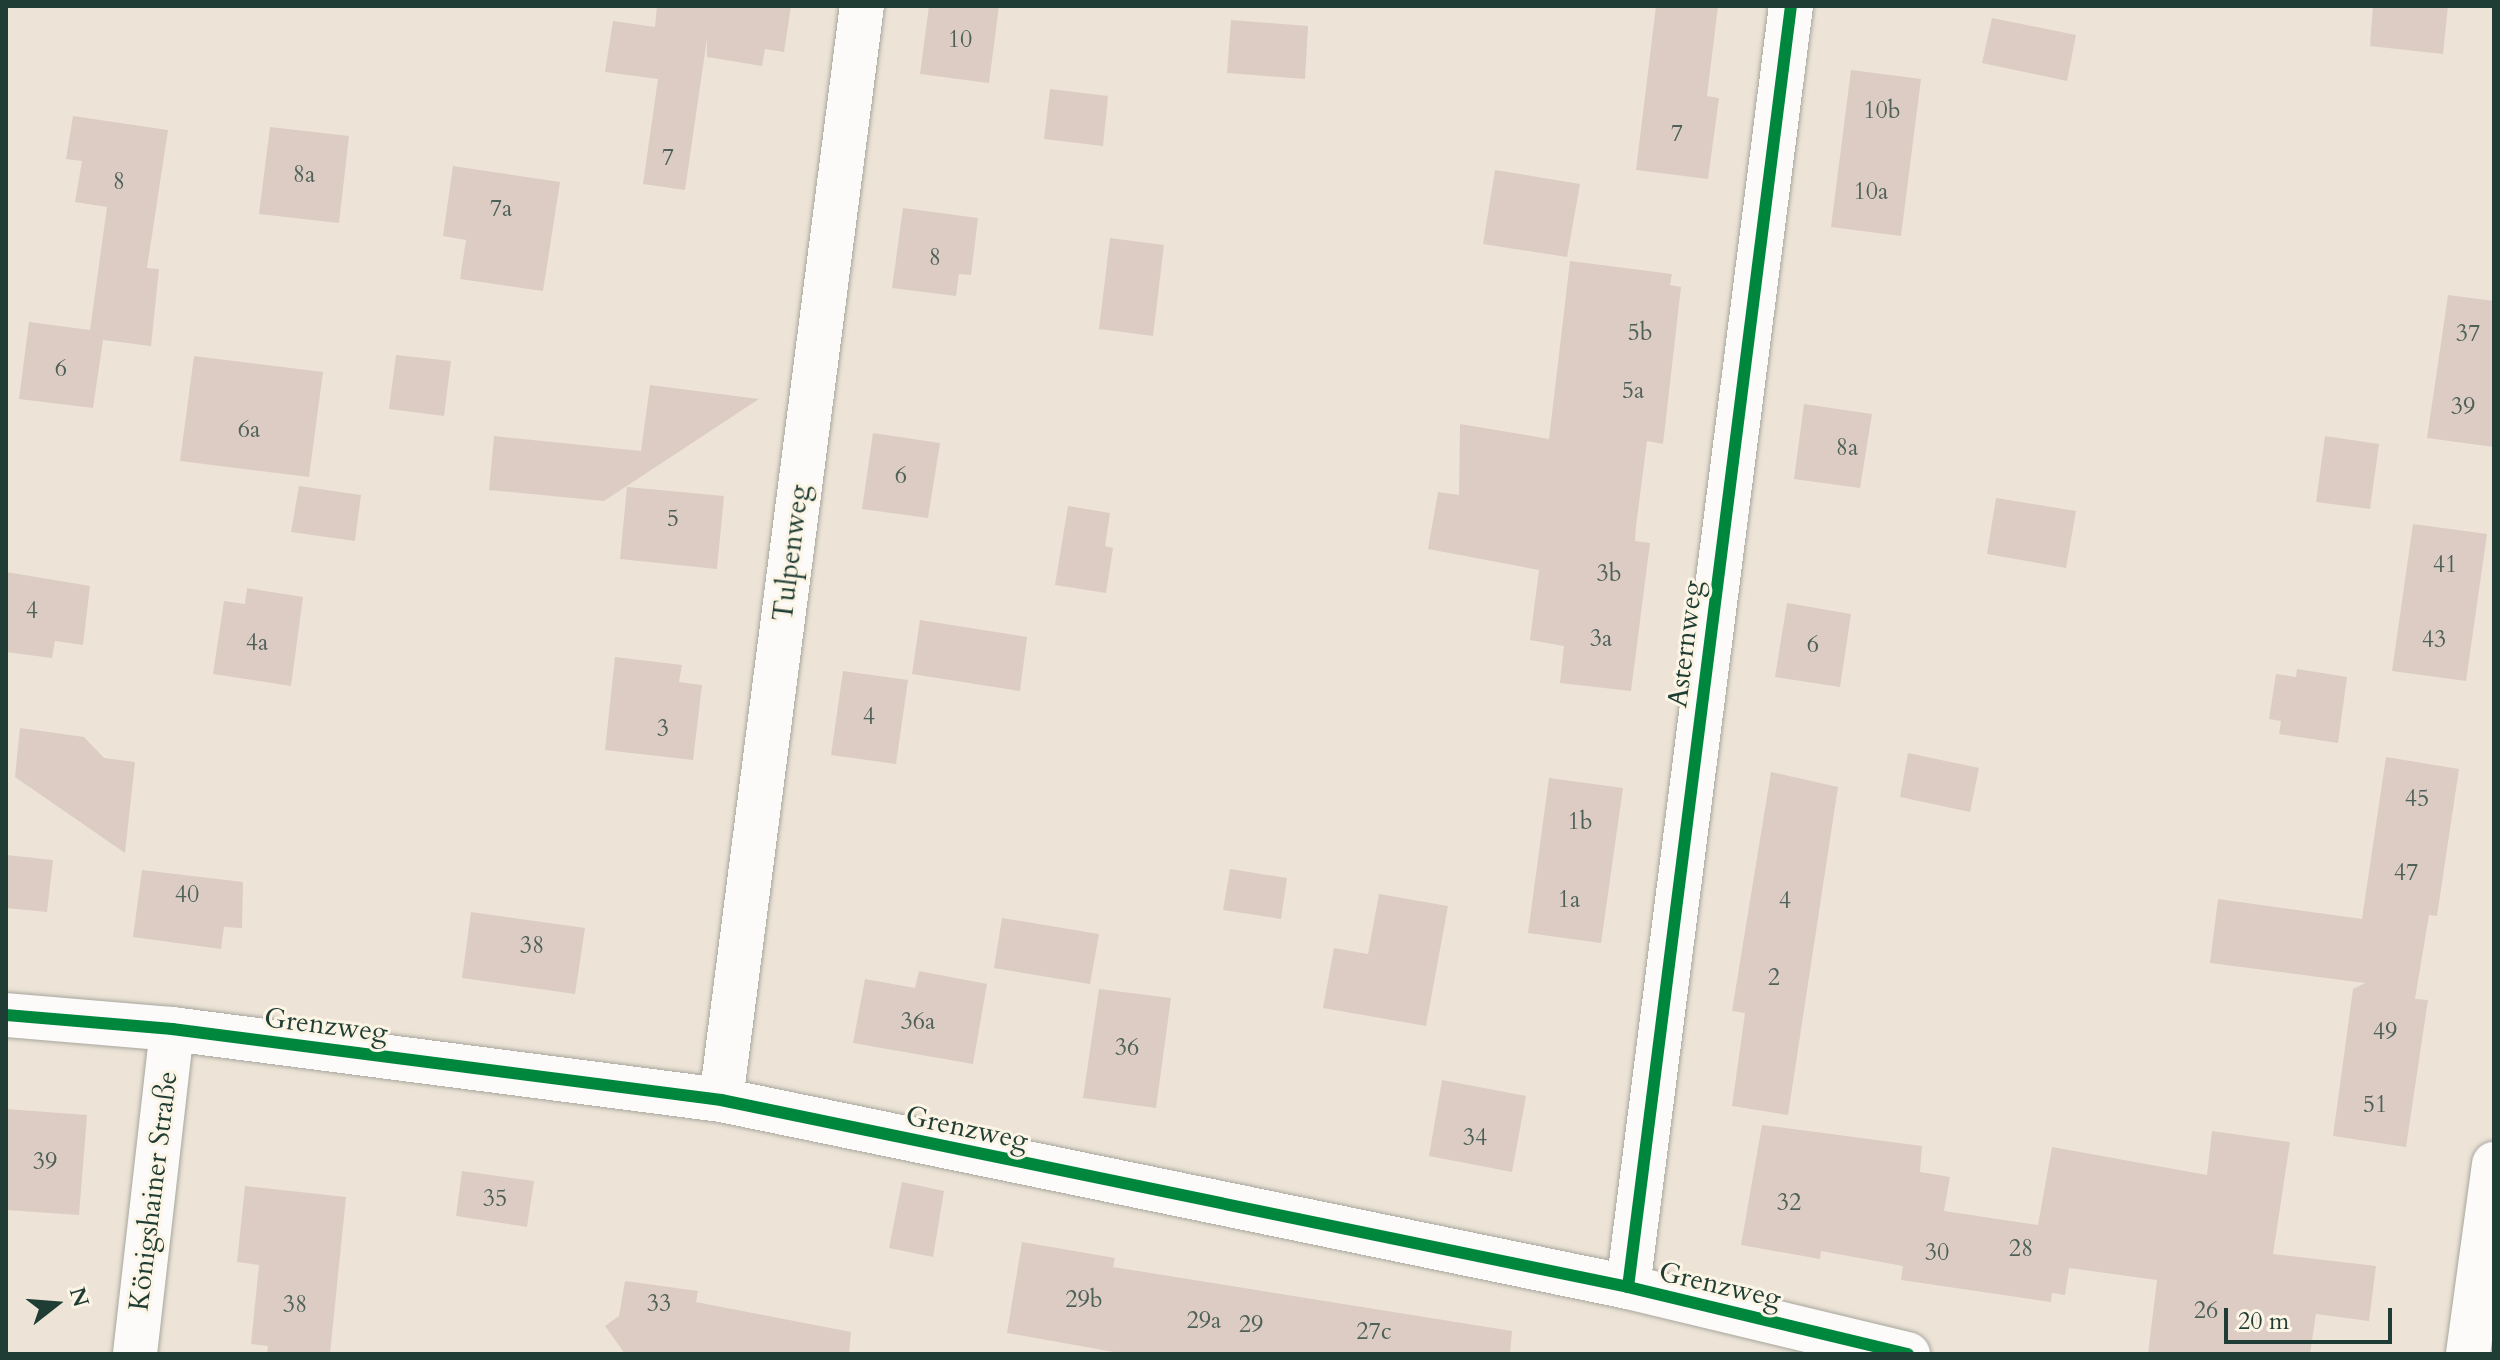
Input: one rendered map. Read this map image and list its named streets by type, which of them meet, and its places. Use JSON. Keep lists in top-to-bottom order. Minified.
{"streets":{"street":["Tulpenweg","Asternweg","Grenzweg","Königshainer Straße"]},"crossings":[["Tulpenweg","Grenzweg"],["Asternweg","Grenzweg"],["Grenzweg","Königshainer Straße"]],"house_numbers":["10","10b","7","7","8a","8","10a","7a","8","5b","37","6","5a","39","6a","8a","6","5","41","3b","4","3a","43","4a","6","4","3","45","1b","47","40","1a","4","38","2","36a","49","36","51","34","39","35","32","28","30","29b","33","38","26","29a","29","27c"],"scale_bar":"20 m","north":"right"}
